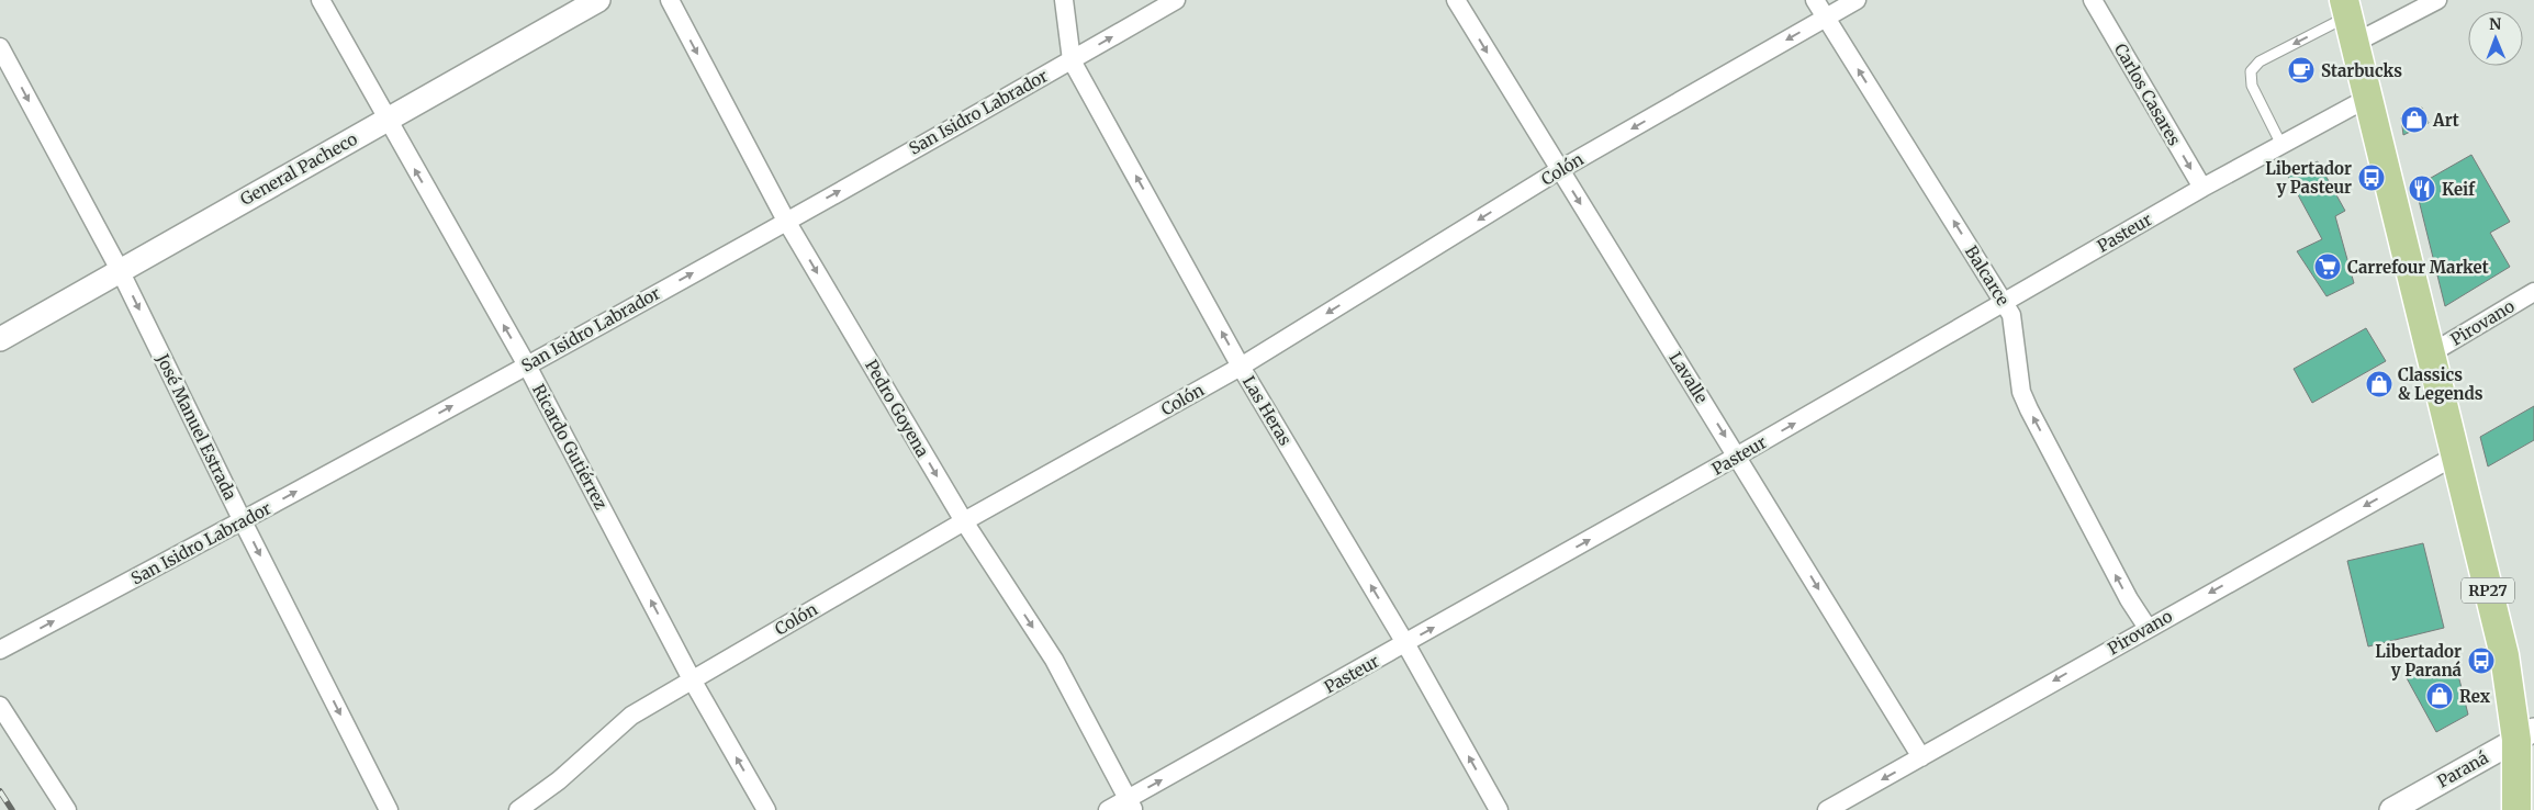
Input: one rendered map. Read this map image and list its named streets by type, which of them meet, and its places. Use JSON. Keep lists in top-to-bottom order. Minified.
{"streets":{"main road":["RP27"],"street":["Carlos Casares","San Isidro Labrador","General Pacheco","Colón","Pasteur","Balcarce","Pirovano","Lavalle","Pedro Goyena","Las Heras","José Manuel Estrada","Ricardo Gutiérrez","Paraná"]},"crossings":[["Carlos Casares","Pasteur"],["San Isidro Labrador","Pedro Goyena"],["San Isidro Labrador","Las Heras"],["San Isidro Labrador","José Manuel Estrada"],["San Isidro Labrador","Ricardo Gutiérrez"],["General Pacheco","José Manuel Estrada"],["General Pacheco","Ricardo Gutiérrez"],["Colón","Balcarce"],["Colón","Lavalle"],["Colón","Pedro Goyena"],["Colón","Las Heras"],["Colón","Ricardo Gutiérrez"],["Pasteur","Balcarce"],["Pasteur","Lavalle"],["Pasteur","Pedro Goyena"],["Pasteur","Las Heras"],["Pasteur","RP27"],["Balcarce","Pirovano"],["Pirovano","Lavalle"],["Pirovano","RP27"],["RP27","Paraná"]],"one_way":["Carlos Casares","San Isidro Labrador","Colón","Pasteur","Balcarce","Pirovano","Lavalle","Pedro Goyena","Las Heras","José Manuel Estrada","Ricardo Gutiérrez"],"places":{"cafe":["Starbucks"],"shop":["Art","Classics & Legends","Rex"],"bus stop":["Libertador y Pasteur","Libertador y Paraná"],"restaurant":["Keif"],"supermarket":["Carrefour Market"]},"north":"top"}
